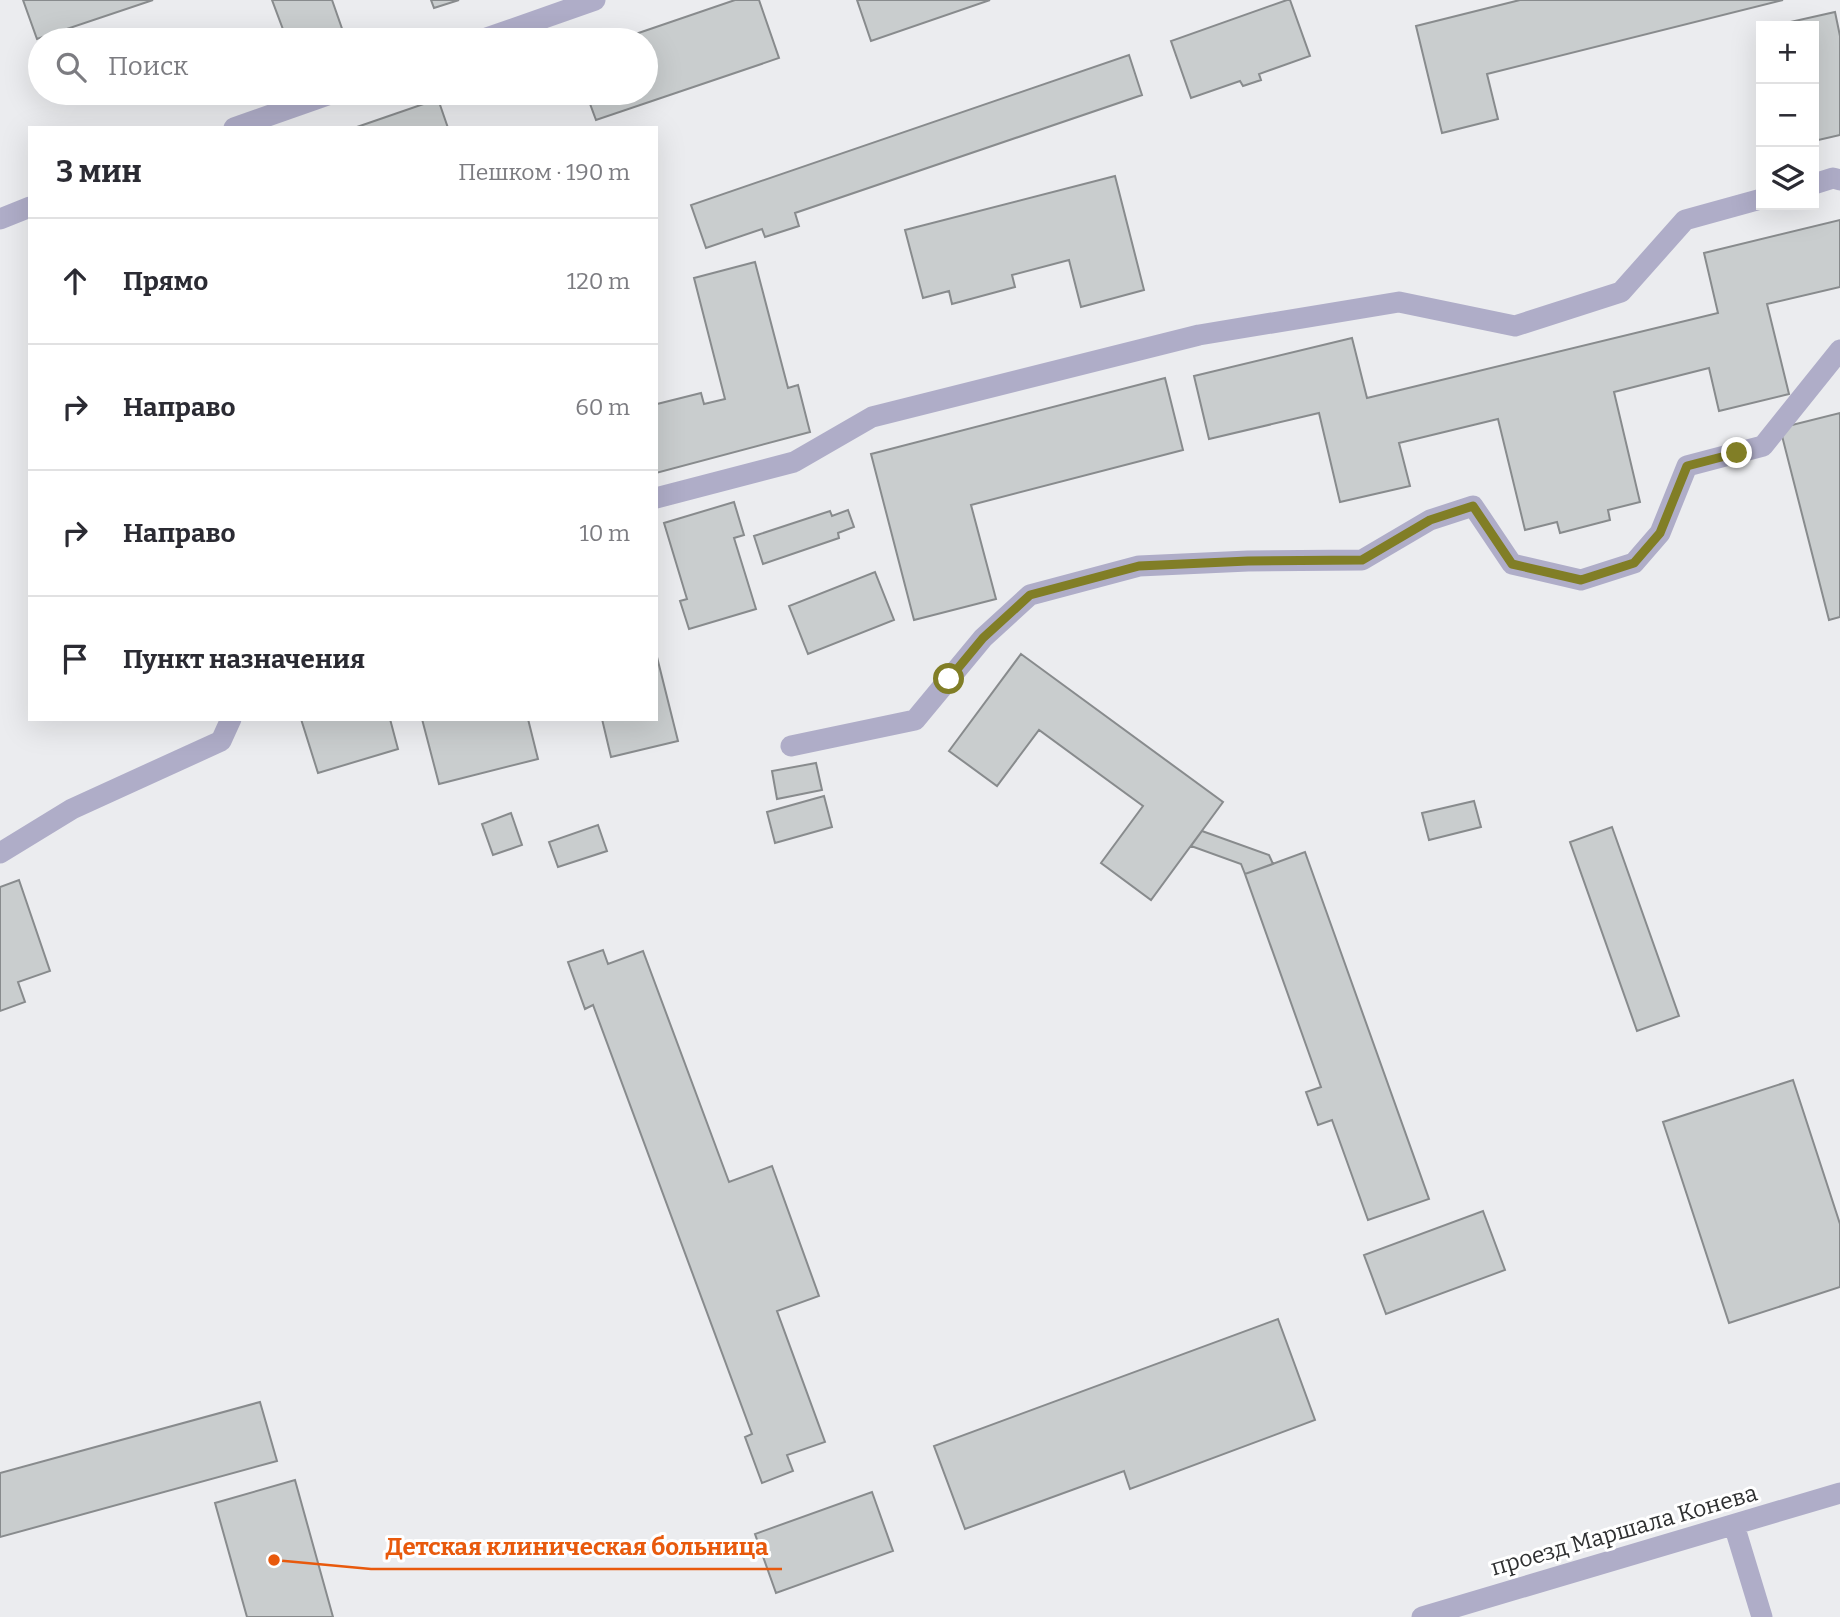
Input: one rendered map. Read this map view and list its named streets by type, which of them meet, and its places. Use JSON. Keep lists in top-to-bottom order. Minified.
{"streets":{"street":["проезд Маршала Конева"]},"places":["Детская клиническая больница"],"page":{"map_buttons":["+","−"],"search":"Поиск","heading":["3 мин","Пешком · 190 m"],"list":[["Прямо","120 m"],["Направо","60 m"],["Направо","10 m"],"Пункт назначения"]}}
